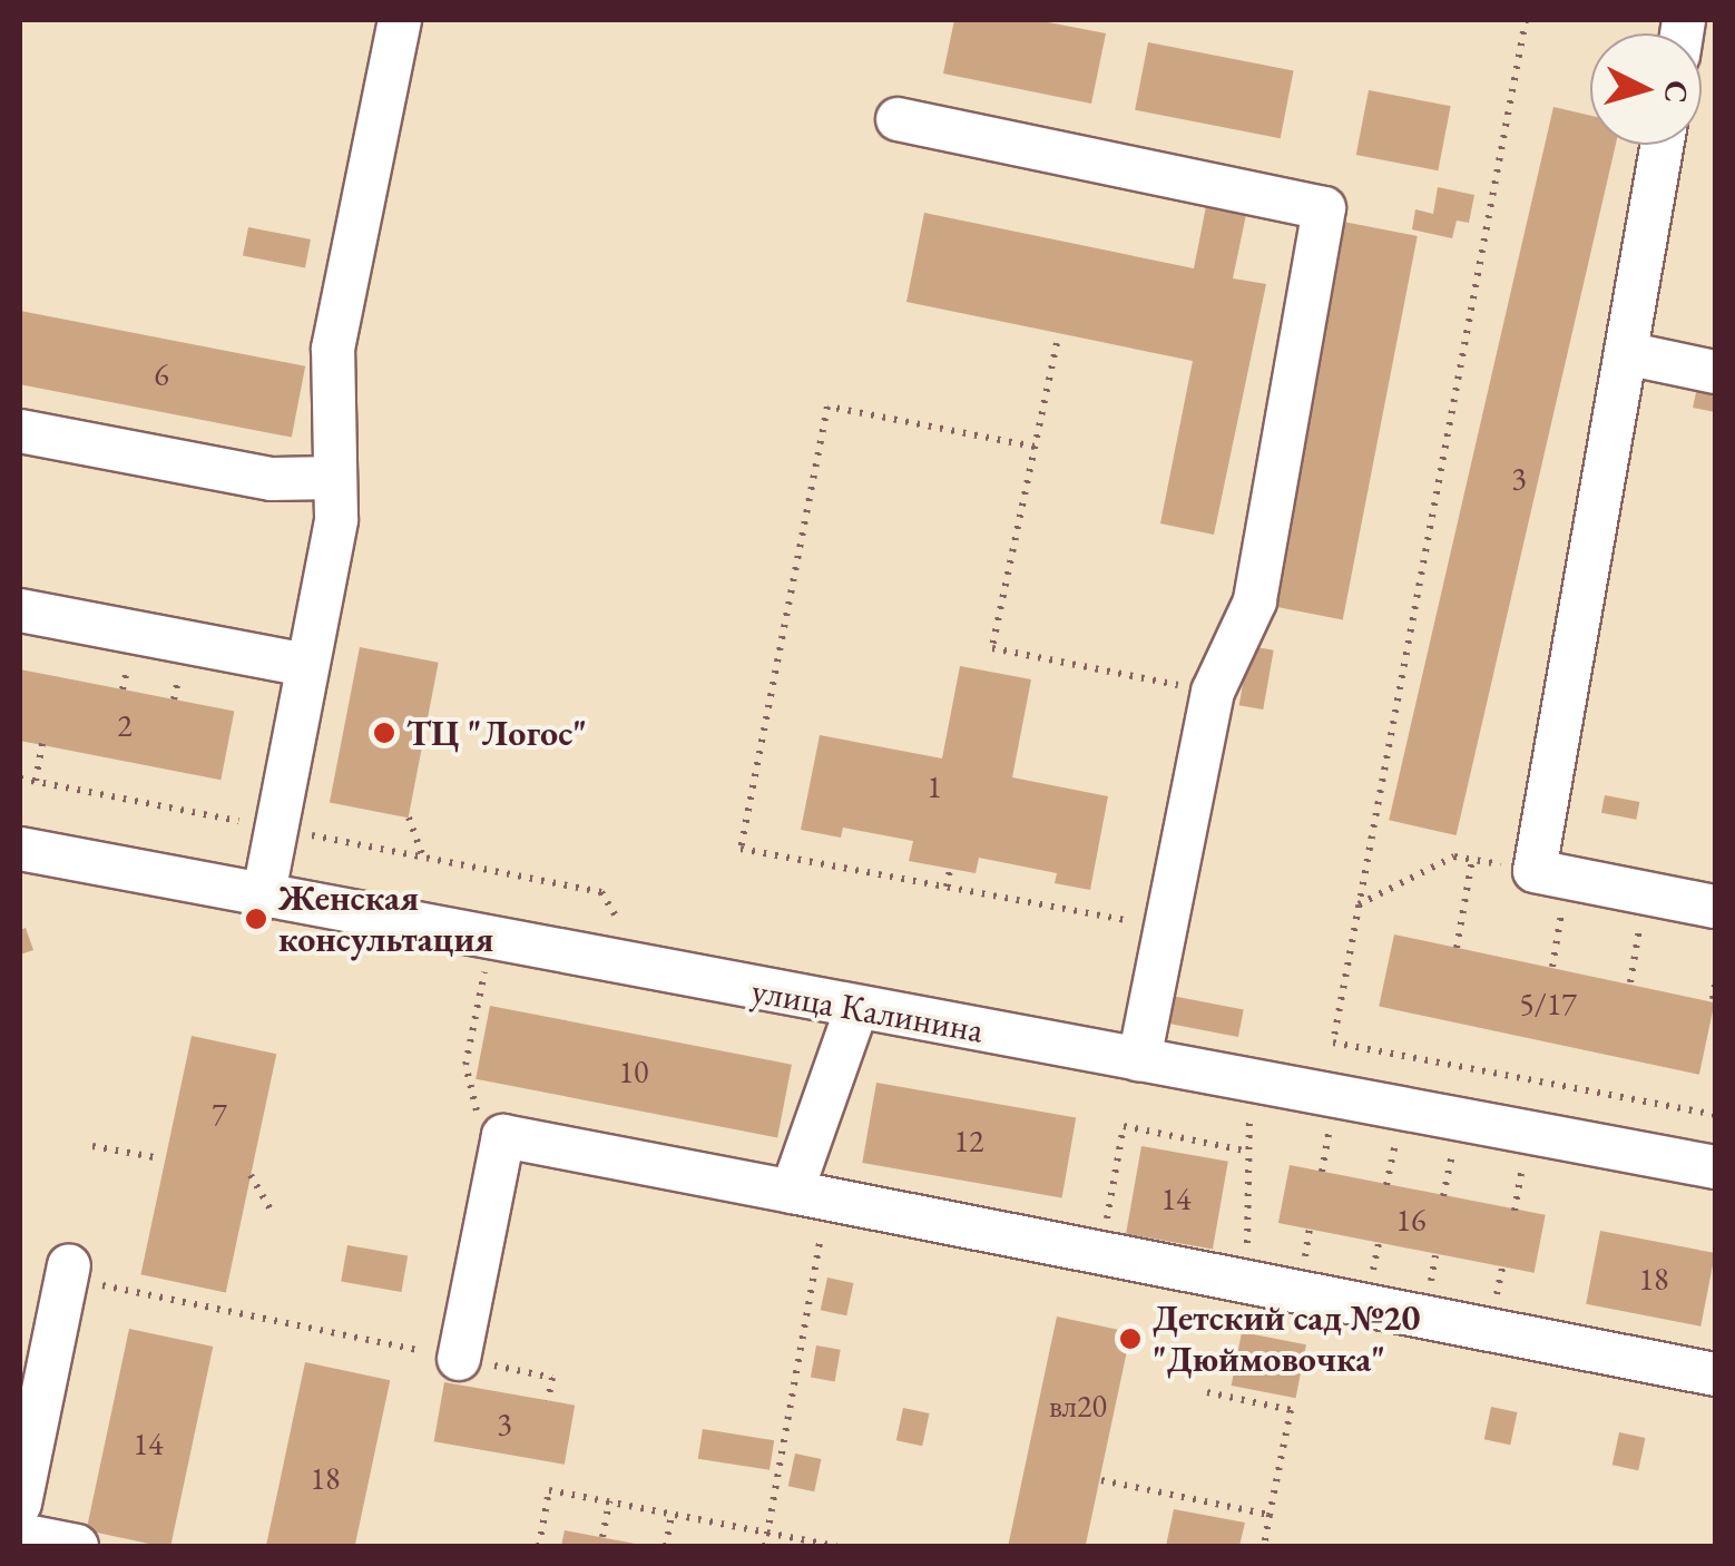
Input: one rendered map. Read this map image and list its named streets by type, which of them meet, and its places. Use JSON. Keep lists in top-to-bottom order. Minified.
{"streets":{"street":["улица Калинина"]},"places":["ТЦ \"Логос\"","Женская консультация","Детский сад №20 \"Дюймовочка\""],"house_numbers":["6","3","2","1","5/17","10","7","12","14","16","18","вл20","3","14","18"],"north":"right"}
